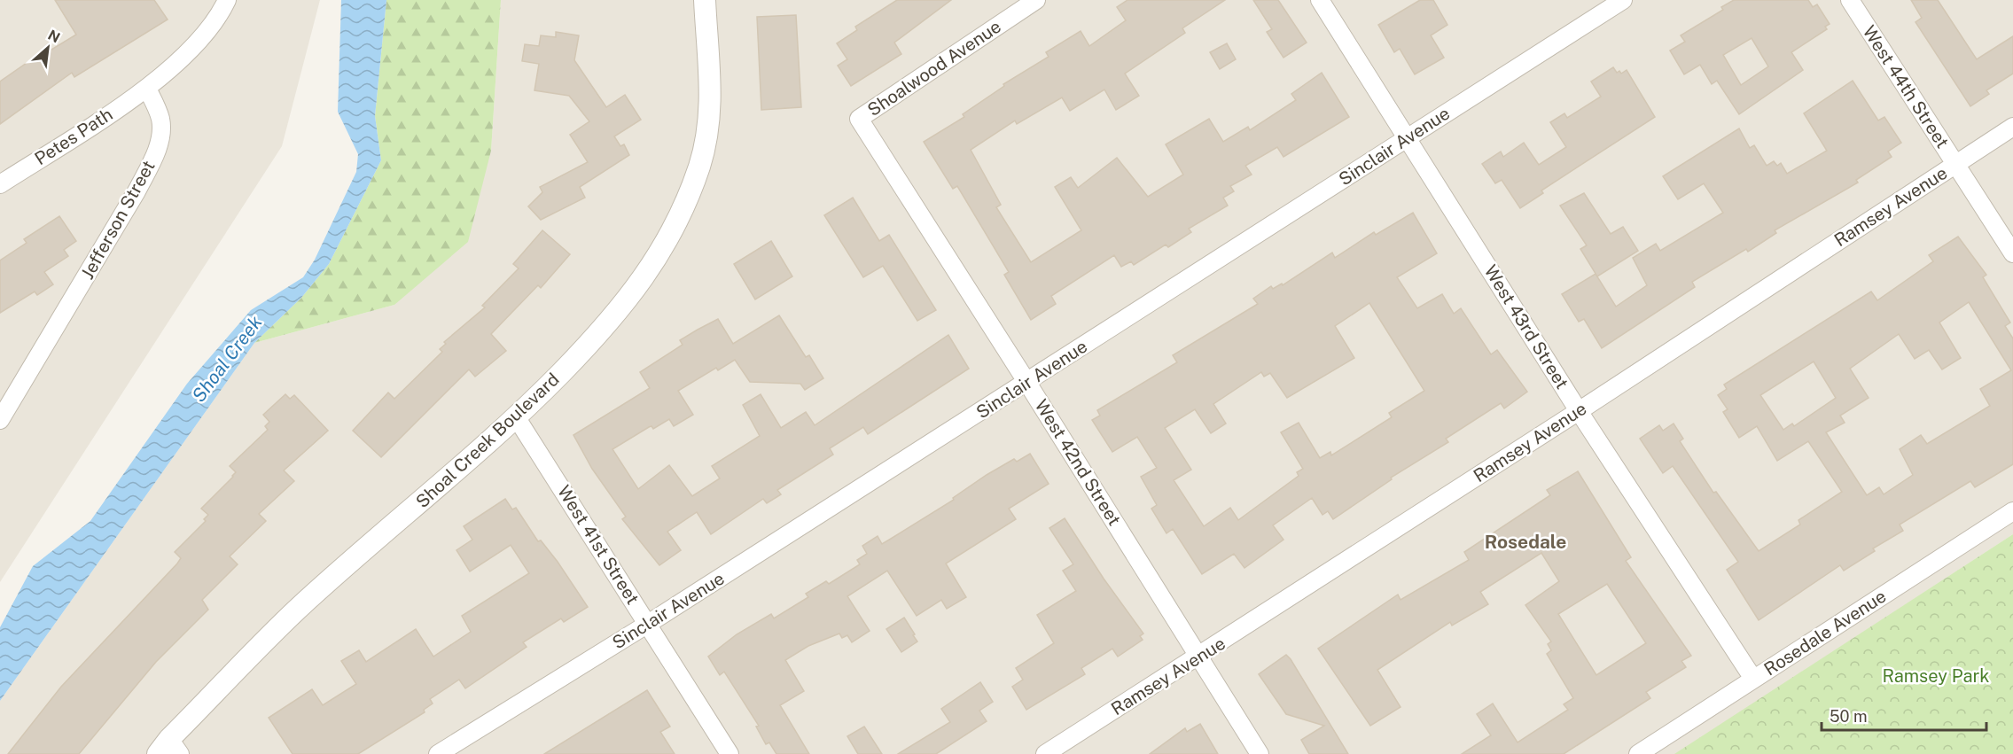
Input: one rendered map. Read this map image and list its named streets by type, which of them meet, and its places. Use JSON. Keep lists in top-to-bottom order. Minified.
{"streets":{"street":["Shoalwood Avenue","West 44th Street","Petes Path","Sinclair Avenue","Ramsey Avenue","Jefferson Street","West 43rd Street","Shoal Creek Boulevard","West 42nd Street","West 41st Street","Rosedale Avenue"]},"crossings":[["Shoalwood Avenue","West 42nd Street"],["West 44th Street","Ramsey Avenue"],["Petes Path","Jefferson Street"],["Sinclair Avenue","West 43rd Street"],["Sinclair Avenue","West 42nd Street"],["Sinclair Avenue","West 41st Street"],["Ramsey Avenue","West 43rd Street"],["Ramsey Avenue","West 42nd Street"],["West 43rd Street","Rosedale Avenue"],["Shoal Creek Boulevard","West 41st Street"]],"districts":["Rosedale"],"water":["Shoal Creek"],"parks":["Ramsey Park"],"scale_bar":"50 m","north":"top right"}
